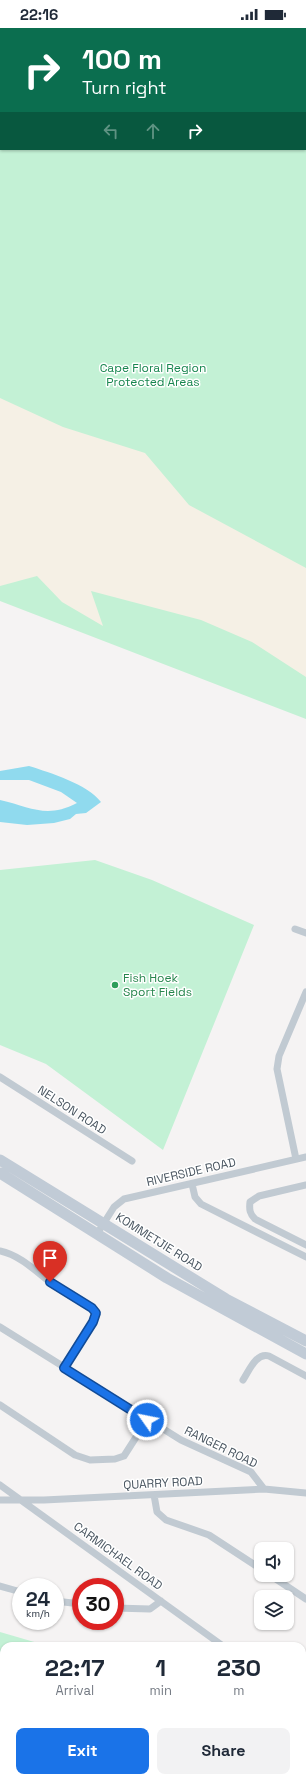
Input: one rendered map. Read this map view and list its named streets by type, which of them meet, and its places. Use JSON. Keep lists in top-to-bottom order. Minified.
{"streets":{"main road":["KOMMETJIE ROAD"],"street":["NELSON ROAD","RIVERSIDE ROAD","RANGER ROAD","QUARRY ROAD","CARMICHAEL ROAD"]},"crossings":[["RIVERSIDE ROAD","KOMMETJIE ROAD"],["RANGER ROAD","QUARRY ROAD"],["QUARRY ROAD","CARMICHAEL ROAD"]],"parks":["Cape Floral Region Protected Areas"],"places":["Fish Hoek Sport Fields"],"page":{"status":"22:16","turn":["100 m","Turn right"],"speed":"24 km/h","limit":"30","eta":["22:17","Arrival","1","min","230","m"],"buttons":["Exit","Share"]}}
